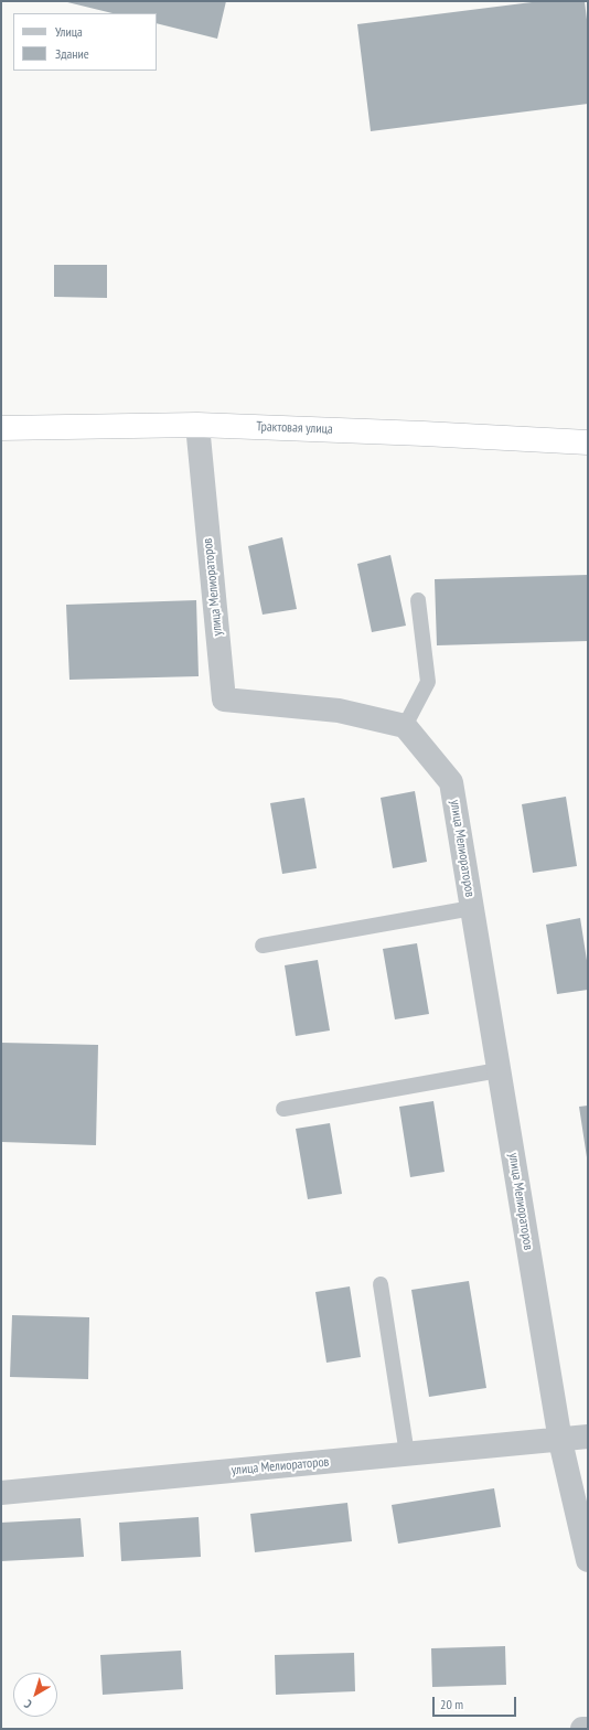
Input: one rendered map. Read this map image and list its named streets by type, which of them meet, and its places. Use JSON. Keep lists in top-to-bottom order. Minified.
{"streets":{"highway":["Трактовая улица"],"street":["улица Мелиораторов"]},"crossings":[["Трактовая улица","улица Мелиораторов"]],"legend":["Улица","Здание"],"scale_bar":"20 m","north":"bottom left"}
